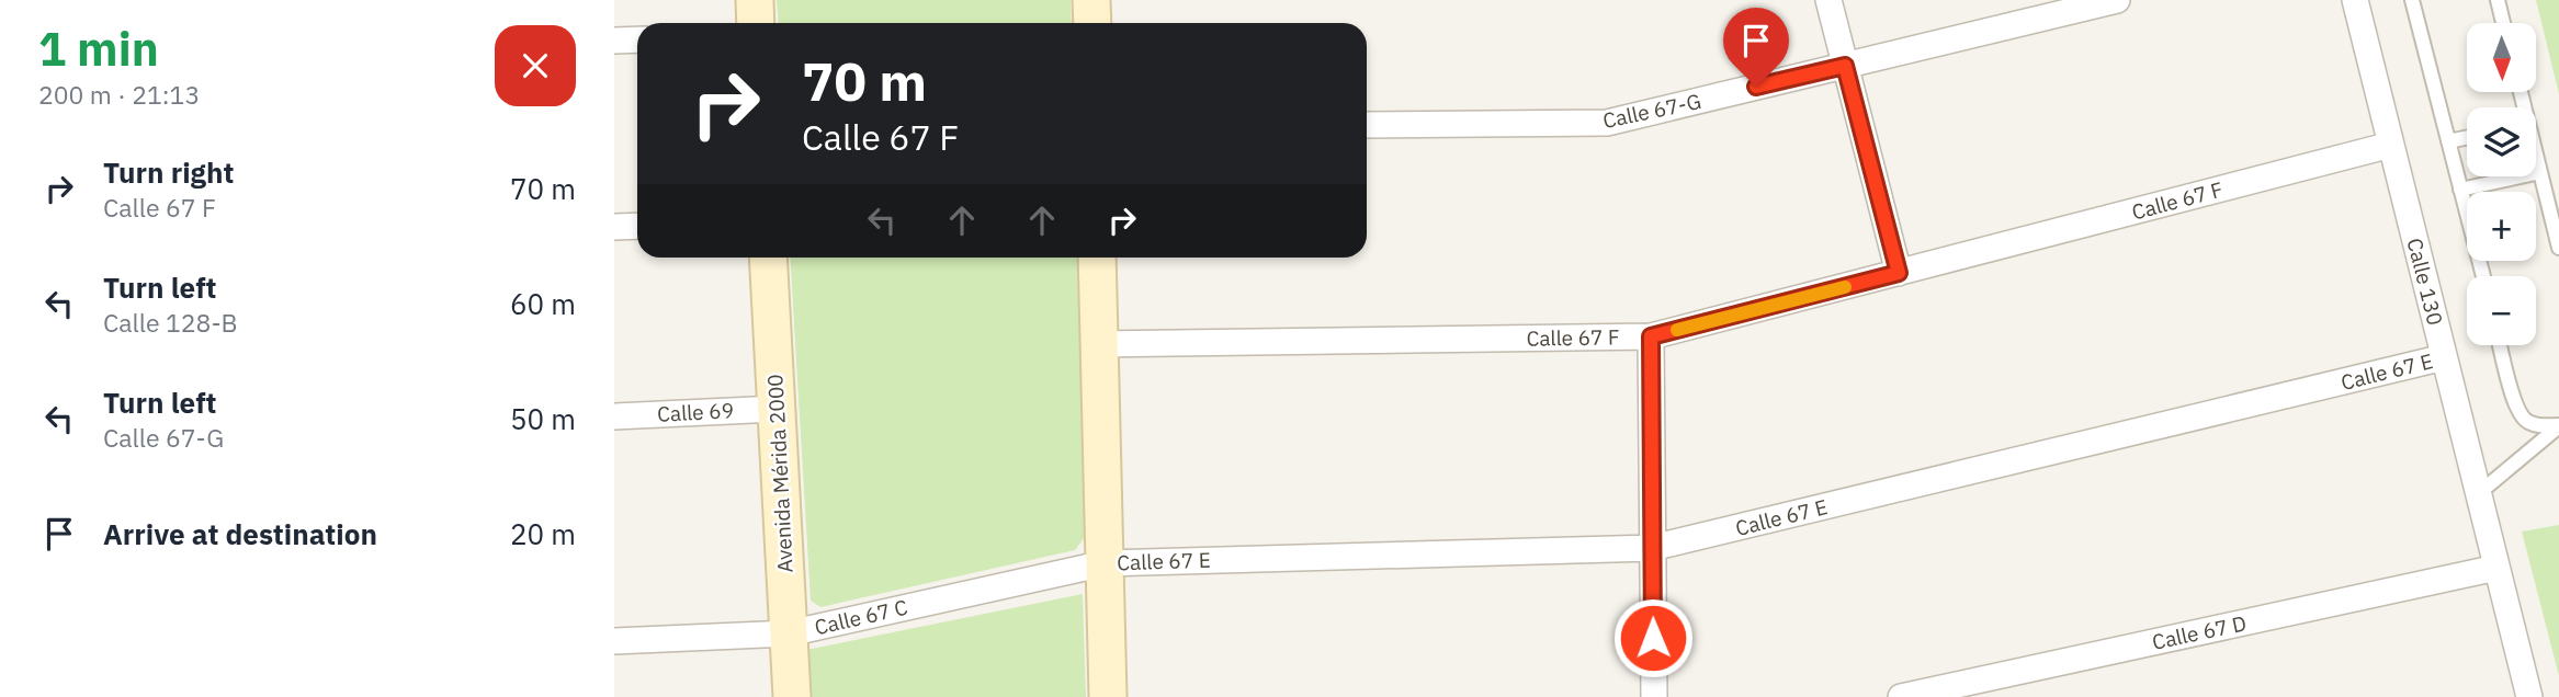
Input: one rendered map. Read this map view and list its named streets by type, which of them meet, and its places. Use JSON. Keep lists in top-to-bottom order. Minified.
{"streets":{"main road":["Avenida Mérida 2000"],"street":["Calle 67-G","Calle 67 F","Calle 130","Calle 67 E","Calle 69","Calle 67 C","Calle 67 D"]},"crossings":[["Calle 67 F","Calle 130"],["Calle 130","Calle 67 E"],["Calle 130","Calle 67 D"],["Calle 67 E","Calle 67 C"],["Calle 69","Avenida Mérida 2000"],["Avenida Mérida 2000","Calle 67 C"]],"north":"bottom","page":{"heading":["1 min","200 m · 21:13"],"map_buttons":["+","−"],"turn":["70 m","Calle 67 F"],"list":[{"name":"Turn right","note":"Calle 67 F","value":"70 m"},{"name":"Turn left","note":"Calle 128-B","value":"60 m"},{"name":"Turn left","note":"Calle 67-G","value":"50 m"},{"name":"Arrive at destination","value":"20 m"}]}}
